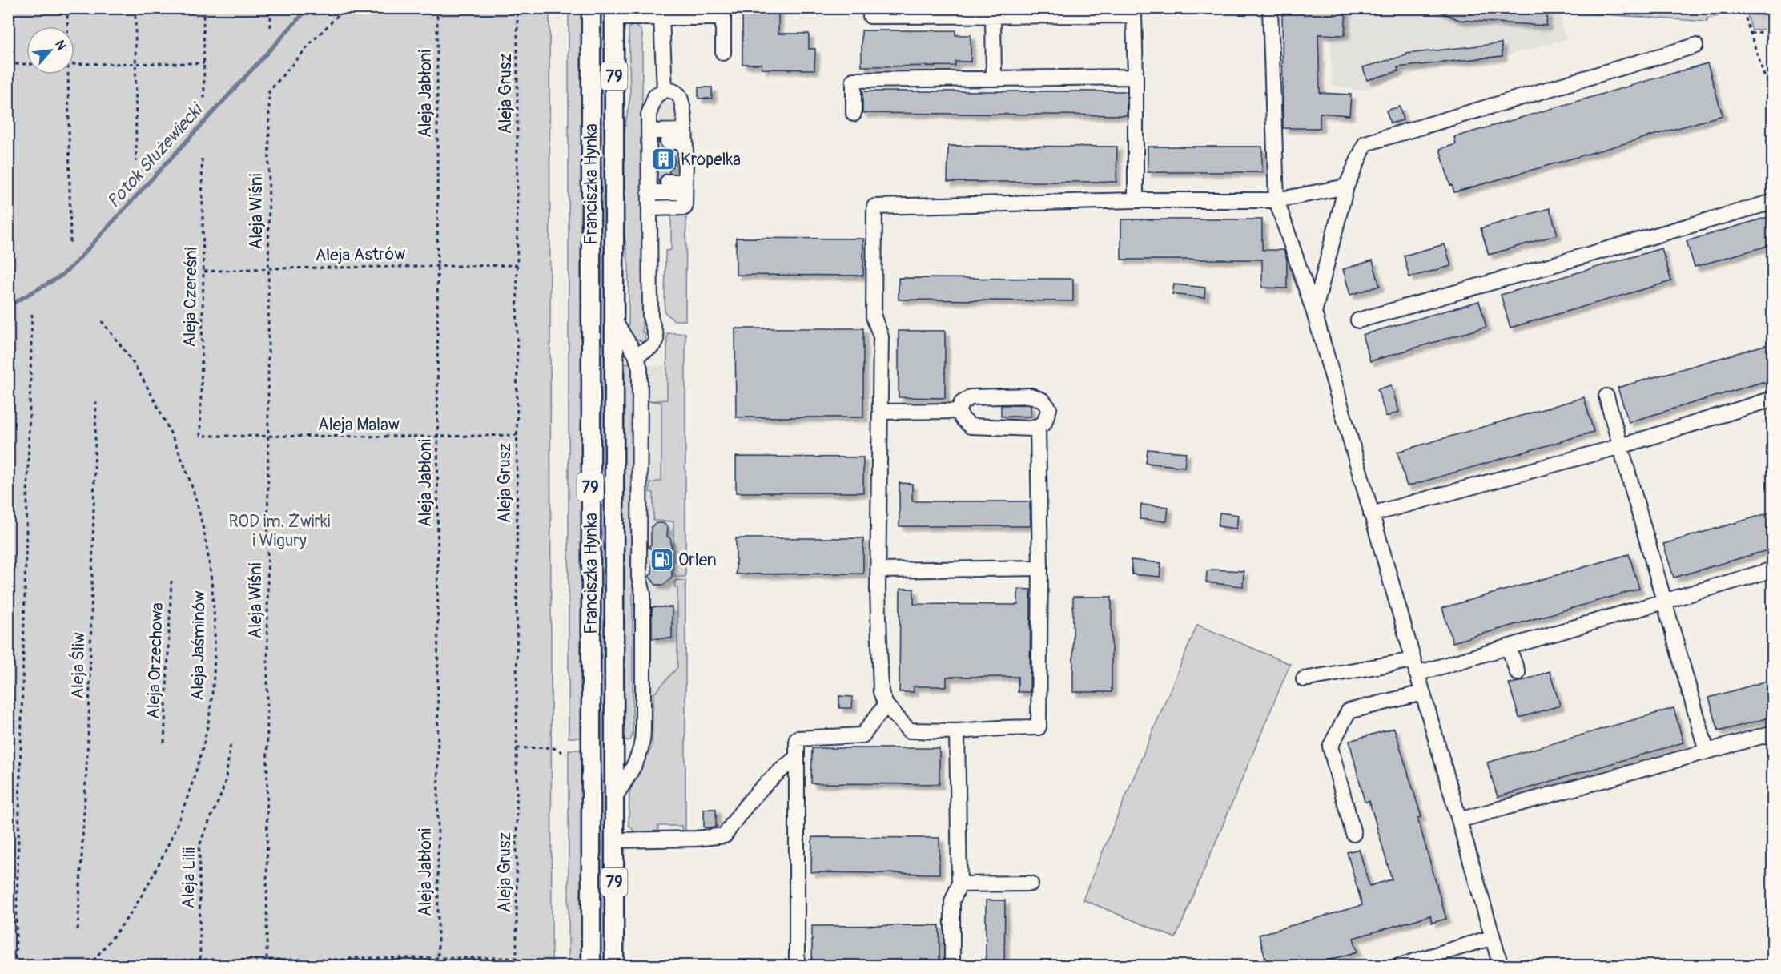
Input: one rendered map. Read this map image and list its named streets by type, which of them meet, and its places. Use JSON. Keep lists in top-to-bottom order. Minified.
{"streets":{"main road":["79","Franciszka Hynka"],"path":["Aleja Jabłoni","Aleja Grusz","Aleja Wiśni","Aleja Astrów","Aleja Czereśni","Aleja Malaw","Aleja Jaśminów","Aleja Orzechowa","Aleja Śliw","Aleja Lilii"]},"crossings":[["Aleja Jabłoni","Aleja Grusz"],["Aleja Jabłoni","Aleja Astrów"],["Aleja Jabłoni","Aleja Malaw"],["Aleja Grusz","Aleja Astrów"],["Aleja Grusz","Aleja Malaw"],["Aleja Wiśni","Aleja Astrów"],["Aleja Wiśni","Aleja Malaw"],["Aleja Astrów","Aleja Czereśni"],["Aleja Czereśni","Aleja Malaw"]],"water":["Potok Służewiecki"],"parks":["ROD im. Żwirki i Wigury"],"places":{"building":["Kropelka"],"fuel station":["Orlen"]},"north":"top right"}
